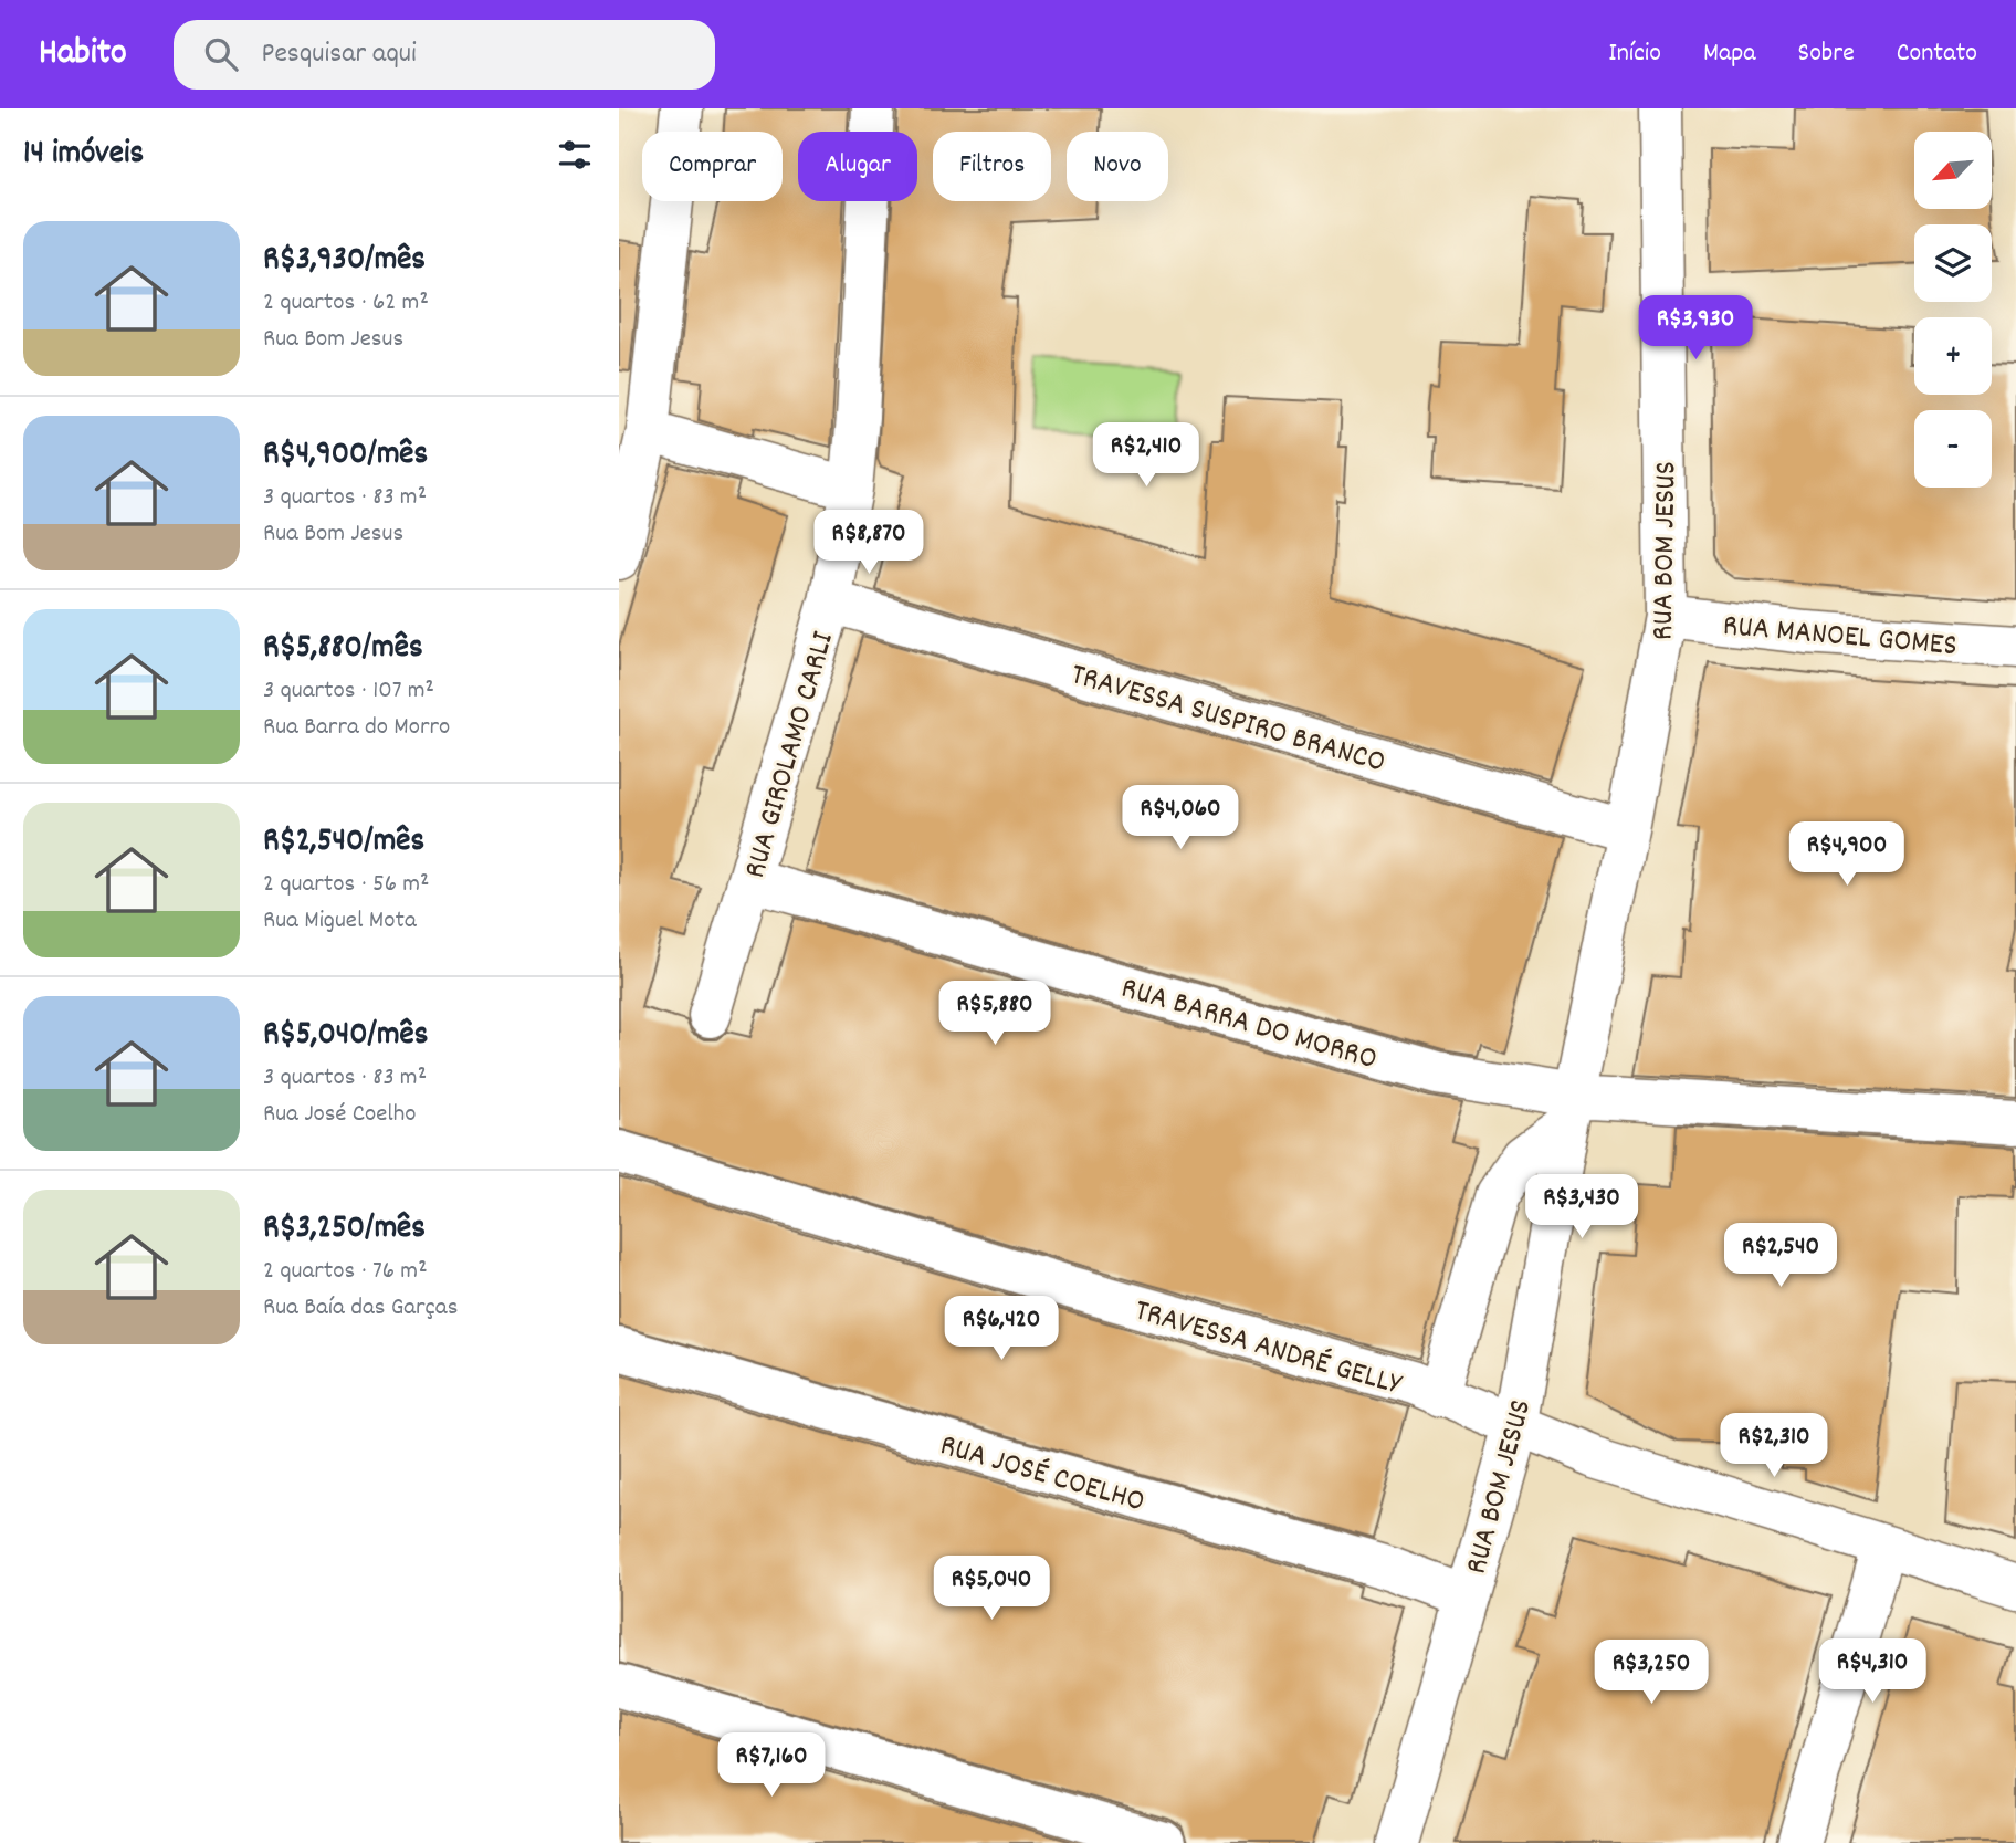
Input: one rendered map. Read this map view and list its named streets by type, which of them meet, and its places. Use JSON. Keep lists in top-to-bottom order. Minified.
{"streets":{"street":["RUA BOM JESUS","RUA MANOEL GOMES","TRAVESSA SUSPIRO BRANCO","RUA GIROLAMO CARLI","RUA BARRA DO MORRO","TRAVESSA ANDRÉ GELLY","RUA JOSÉ COELHO"]},"crossings":[["RUA BOM JESUS","RUA MANOEL GOMES"],["RUA BOM JESUS","TRAVESSA SUSPIRO BRANCO"],["RUA BOM JESUS","RUA BARRA DO MORRO"],["RUA BOM JESUS","TRAVESSA ANDRÉ GELLY"],["RUA BOM JESUS","RUA JOSÉ COELHO"],["TRAVESSA SUSPIRO BRANCO","RUA GIROLAMO CARLI"],["RUA GIROLAMO CARLI","RUA BARRA DO MORRO"]],"north":"bottom left","page":{"header":"Habito","search":"Pesquisar aqui","nav":["Início","Mapa","Sobre","Contato"],"heading":"14 imóveis","map_buttons":["+","−"],"chip":["Comprar","Alugar","Filtros","Novo"],"list":[{"name":"R$3,930/mês","note":"2 quartos · 62 m² · Rua Bom Jesus"},{"name":"R$4,900/mês","note":"3 quartos · 83 m² · Rua Bom Jesus"},{"name":"R$5,880/mês","note":"3 quartos · 107 m² · Rua Barra do Morro"},{"name":"R$2,540/mês","note":"2 quartos · 56 m² · Rua Miguel Mota"},{"name":"R$5,040/mês","note":"3 quartos · 83 m² · Rua José Coelho"},{"name":"R$3,250/mês","note":"2 quartos · 76 m² · Rua Baía das Garças"}],"price":["R$3,930","R$2,410","R$8,870","R$4,060","R$4,900","R$5,880","R$3,430","R$2,540","R$6,420","R$2,310","R$5,040","R$4,310","R$3,250","R$7,160"]}}
